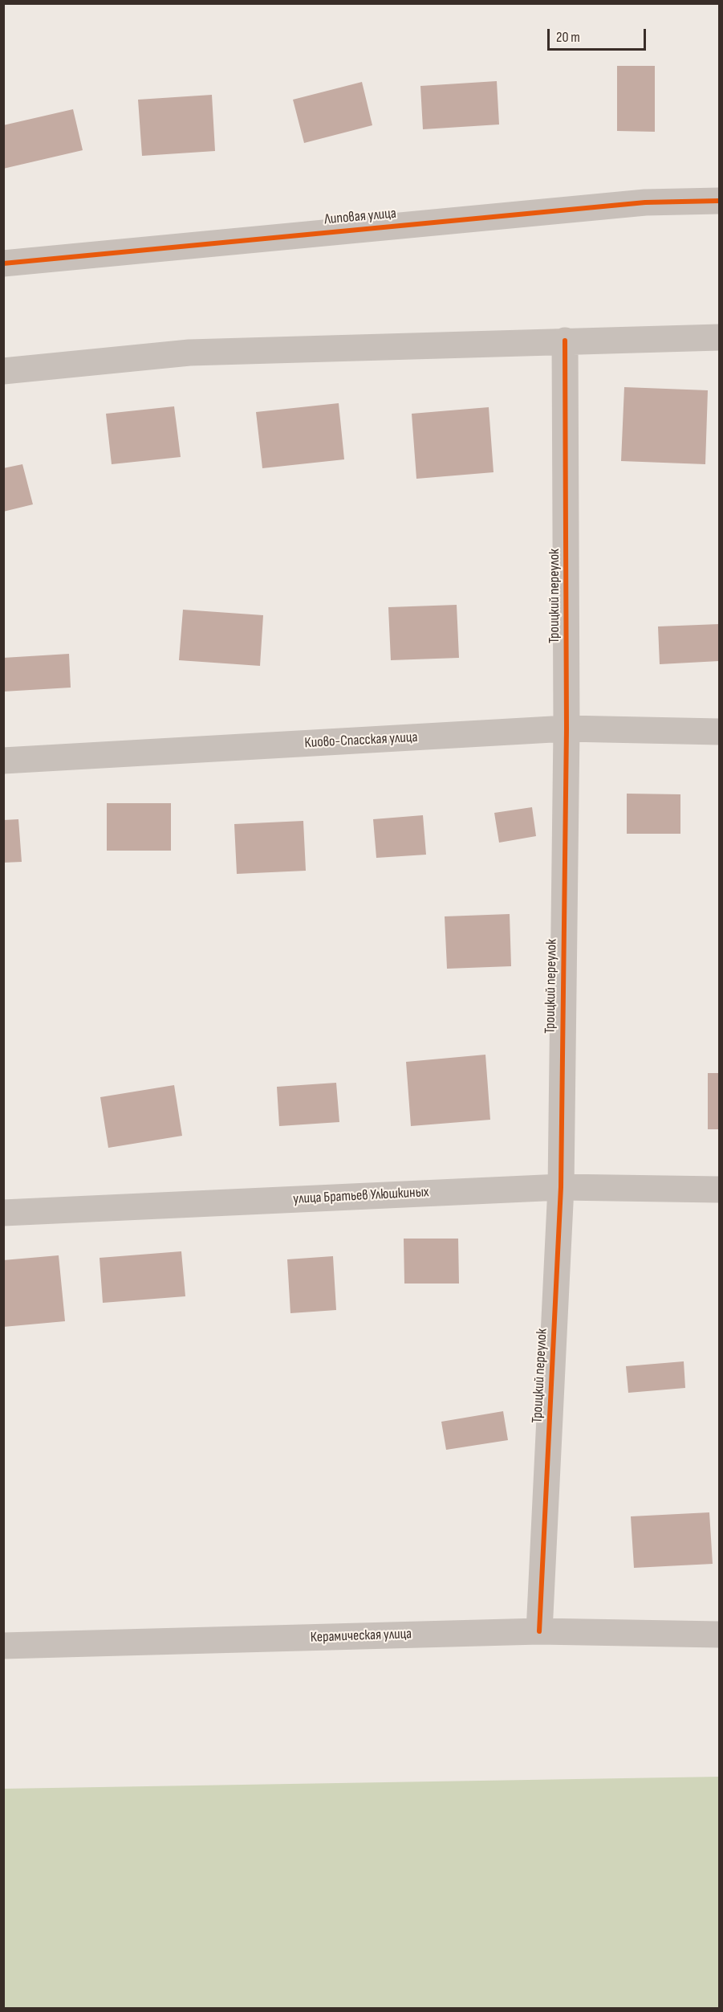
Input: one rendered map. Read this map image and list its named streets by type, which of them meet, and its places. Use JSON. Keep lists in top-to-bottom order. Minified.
{"streets":{"street":["Липовая улица","Троицкий переулок","Киово-Спасская улица","улица Братьев Улюшкиных","Керамическая улица"]},"crossings":[["Троицкий переулок","Киово-Спасская улица"],["Троицкий переулок","улица Братьев Улюшкиных"],["Троицкий переулок","Керамическая улица"]],"scale_bar":"20 m"}
